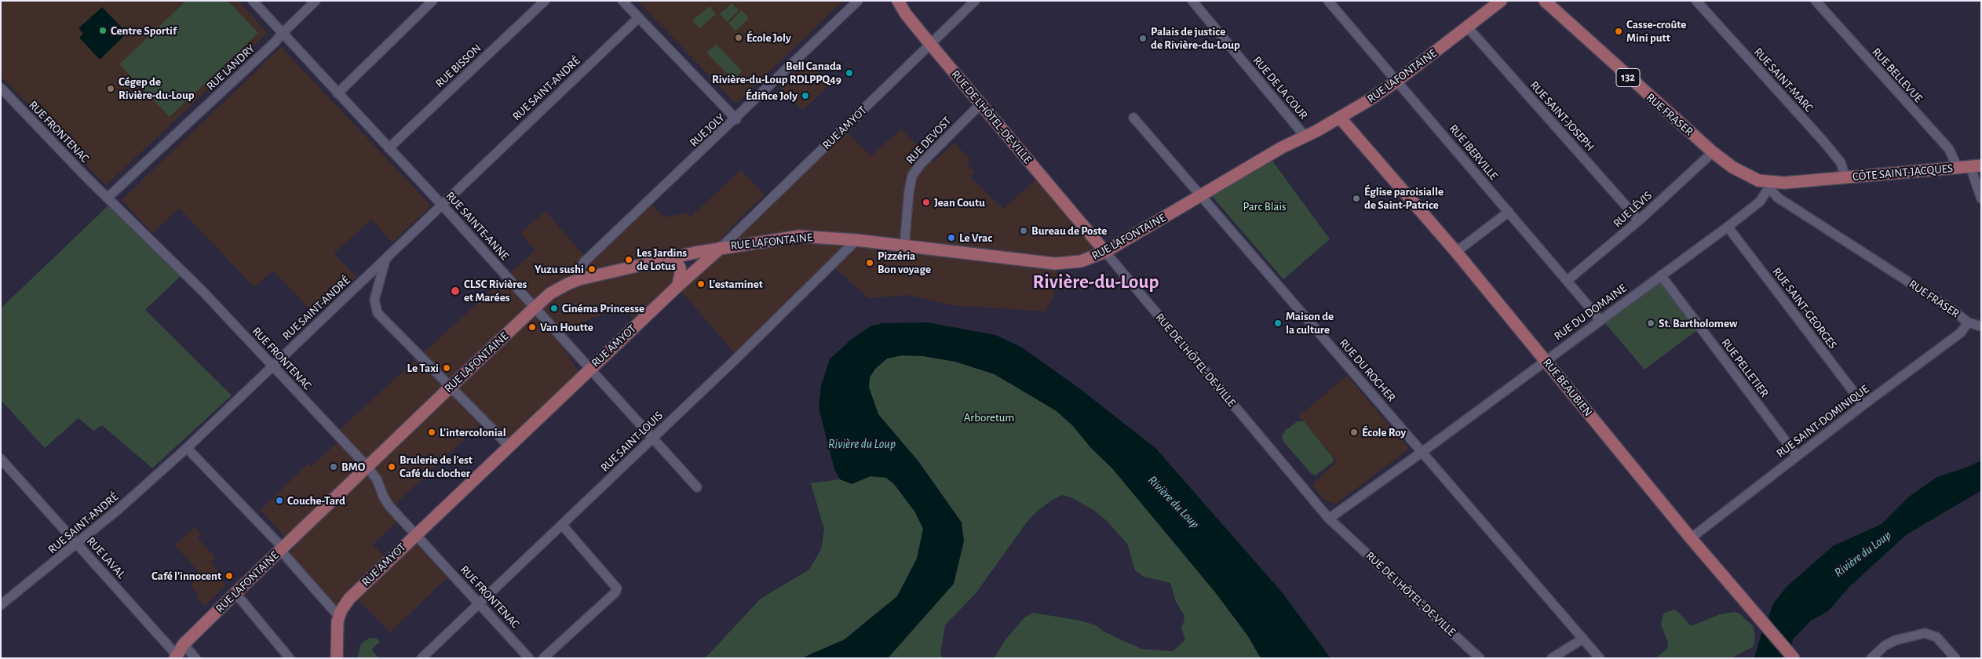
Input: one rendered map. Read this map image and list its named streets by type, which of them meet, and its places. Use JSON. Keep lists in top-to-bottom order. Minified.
{"streets":{"main road":["RUE LAFONTAINE","132","RUE FRASER","RUE DE L'HÔTEL-DE-VILLE","RUE AMYOT","CÔTE SAINT-JACQUES","RUE BEAUBIEN"],"street":["RUE BISSON","RUE LANDRY","RUE BELLEVUE","RUE SAINT-MARC","RUE DE LA COUR","RUE SAINT-ANDRÉ","RUE SAINT-JOSEPH","RUE JOLY","RUE FRONTENAC","RUE DEVOST","RUE IBERVILLE","RUE LÉVIS","RUE SAINTE-ANNE","RUE SAINT-GEORGES","RUE DU DOMAINE","RUE PELLETIER","RUE DU ROCHER","RUE SAINT-DOMINIQUE","RUE SAINT-LOUIS","RUE LAVAL"]},"crossings":[["RUE BISSON","RUE SAINTE-ANNE"],["RUE LANDRY","RUE FRONTENAC"],["RUE LANDRY","RUE SAINTE-ANNE"],["RUE BELLEVUE","CÔTE SAINT-JACQUES"],["RUE LAFONTAINE","RUE DE LA COUR"],["RUE LAFONTAINE","RUE SAINT-JOSEPH"],["RUE LAFONTAINE","RUE DE L'HÔTEL-DE-VILLE"],["RUE LAFONTAINE","RUE AMYOT"],["RUE LAFONTAINE","RUE JOLY"],["RUE LAFONTAINE","RUE FRONTENAC"],["RUE LAFONTAINE","RUE DEVOST"],["RUE LAFONTAINE","RUE IBERVILLE"],["RUE LAFONTAINE","RUE SAINTE-ANNE"],["RUE LAFONTAINE","RUE DU ROCHER"],["RUE LAFONTAINE","RUE BEAUBIEN"],["RUE LAFONTAINE","RUE SAINT-LOUIS"],["RUE LAFONTAINE","RUE LAVAL"],["RUE SAINT-MARC","CÔTE SAINT-JACQUES"],["RUE SAINT-ANDRÉ","RUE FRONTENAC"],["RUE SAINT-ANDRÉ","RUE SAINTE-ANNE"],["RUE SAINT-ANDRÉ","RUE LAVAL"],["RUE FRASER","CÔTE SAINT-JACQUES"],["RUE FRASER","RUE LÉVIS"],["RUE FRASER","RUE DU DOMAINE"],["RUE FRASER","RUE SAINT-DOMINIQUE"],["RUE SAINT-JOSEPH","RUE LÉVIS"],["RUE DE L'HÔTEL-DE-VILLE","RUE AMYOT"],["RUE DE L'HÔTEL-DE-VILLE","RUE DEVOST"],["RUE DE L'HÔTEL-DE-VILLE","RUE DU DOMAINE"],["RUE AMYOT","RUE FRONTENAC"],["RUE AMYOT","RUE SAINTE-ANNE"],["RUE FRONTENAC","RUE SAINT-LOUIS"],["RUE IBERVILLE","RUE LÉVIS"],["RUE IBERVILLE","RUE DU DOMAINE"],["CÔTE SAINT-JACQUES","RUE DU DOMAINE"],["RUE SAINTE-ANNE","RUE SAINT-LOUIS"],["RUE SAINT-GEORGES","RUE DU DOMAINE"],["RUE SAINT-GEORGES","RUE SAINT-DOMINIQUE"],["RUE DU DOMAINE","RUE PELLETIER"],["RUE DU DOMAINE","RUE DU ROCHER"],["RUE DU DOMAINE","RUE BEAUBIEN"],["RUE PELLETIER","RUE SAINT-DOMINIQUE"],["RUE BEAUBIEN","RUE SAINT-DOMINIQUE"]],"districts":["Rivière-du-Loup"],"water":["Rivière du Loup"],"parks":["Parc Blais","Arboretum"],"places":["Centre Sportif","Casse-croûte Mini putt","École Joly","Palais de justice de Rivière-du-Loup","Bell Canada Rivière-du-Loup RDLPPQ49","Cégep de Rivière-du-Loup","Édifice Joly","Église paroisialle de Saint-Patrice","Jean Coutu","Bureau de Poste","Le Vrac","Les Jardins de Lotus","Pizzéria Bon voyage","Yuzu sushi","L'estaminet","CLSC Rivières et Marées","Cinéma Princesse","Maison de la culture","St. Bartholomew","Van Houtte","Le Taxi","L'intercolonial","École Roy","BMO","Brulerie de l'est Café du clocher","Couche-Tard","Café l'innocent"]}
